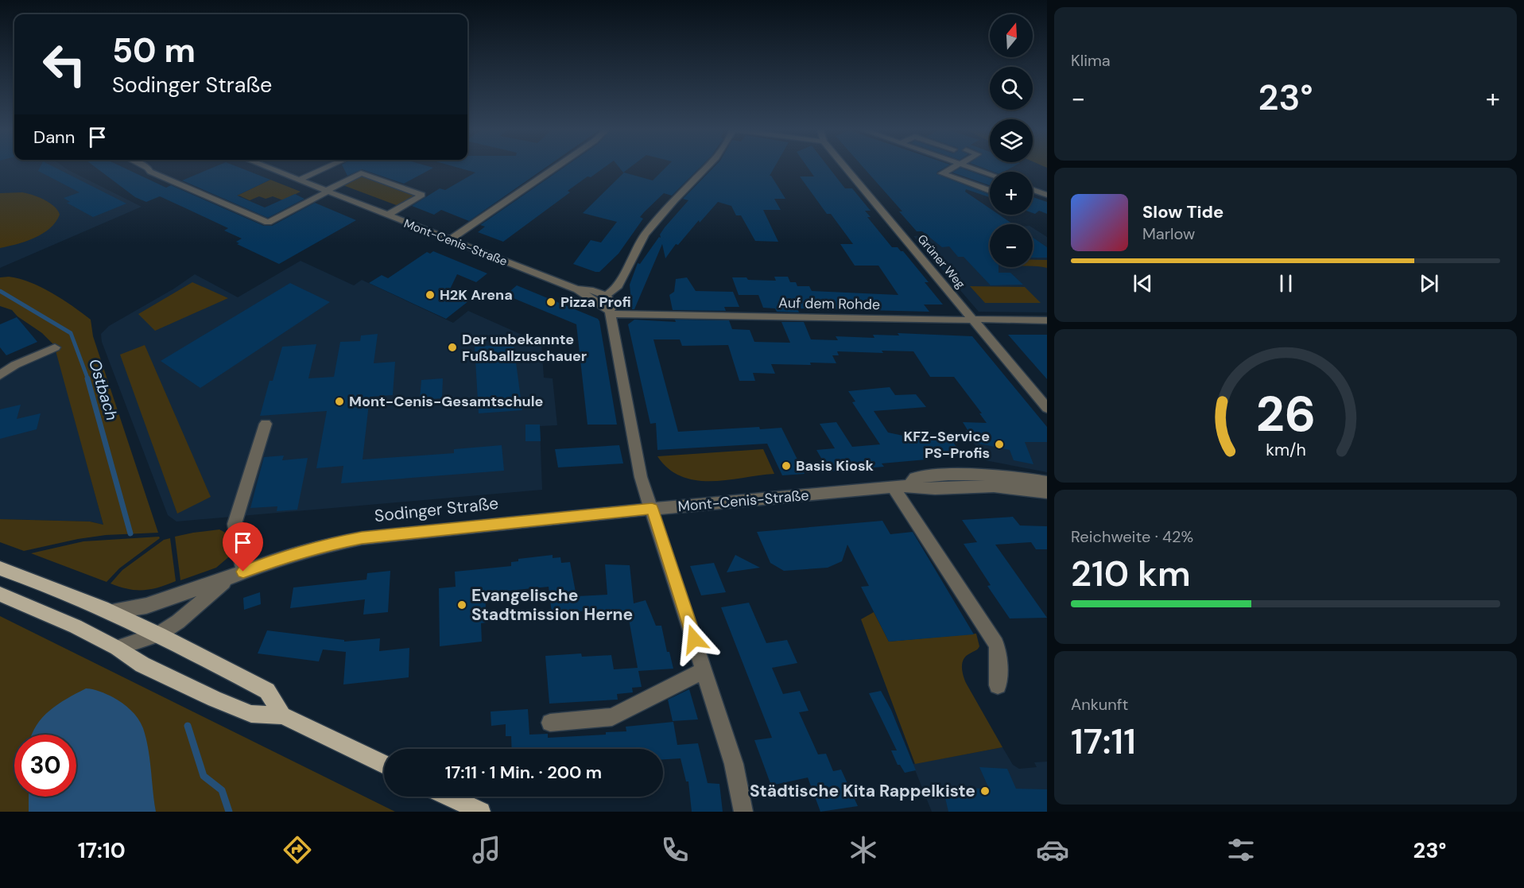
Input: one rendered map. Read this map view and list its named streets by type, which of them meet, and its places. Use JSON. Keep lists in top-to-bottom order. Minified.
{"streets":{"street":["Mont-Cenis-Straße","Grüner Weg","Auf dem Rohde","Sodinger Straße"]},"crossings":[["Mont-Cenis-Straße","Auf dem Rohde"],["Mont-Cenis-Straße","Sodinger Straße"],["Grüner Weg","Auf dem Rohde"]],"water":["Ostbach"],"places":["H2K Arena","Pizza Profi","Der unbekannte Fußballzuschauer","Mont-Cenis-Gesamtschule","KFZ-Service PS-Profis","Basis Kiosk","Evangelische Stadtmission Herne","Städtische Kita Rappelkiste"],"north":"top","page":{"tile":["Klima",["Reichweite · 42%","210 km"],["Ankunft","17:11"]],"map_buttons":["+","−"],"turn":["50 m","Sodinger Straße"],"heat":["−","23°","+"],"then":"Dann","song":["Slow Tide","Marlow"],"limit":"30","trip":"17:11 · 1 Min. · 200 m","tabs":["17:10","23°"],"gauge":["26","km/h"]}}
